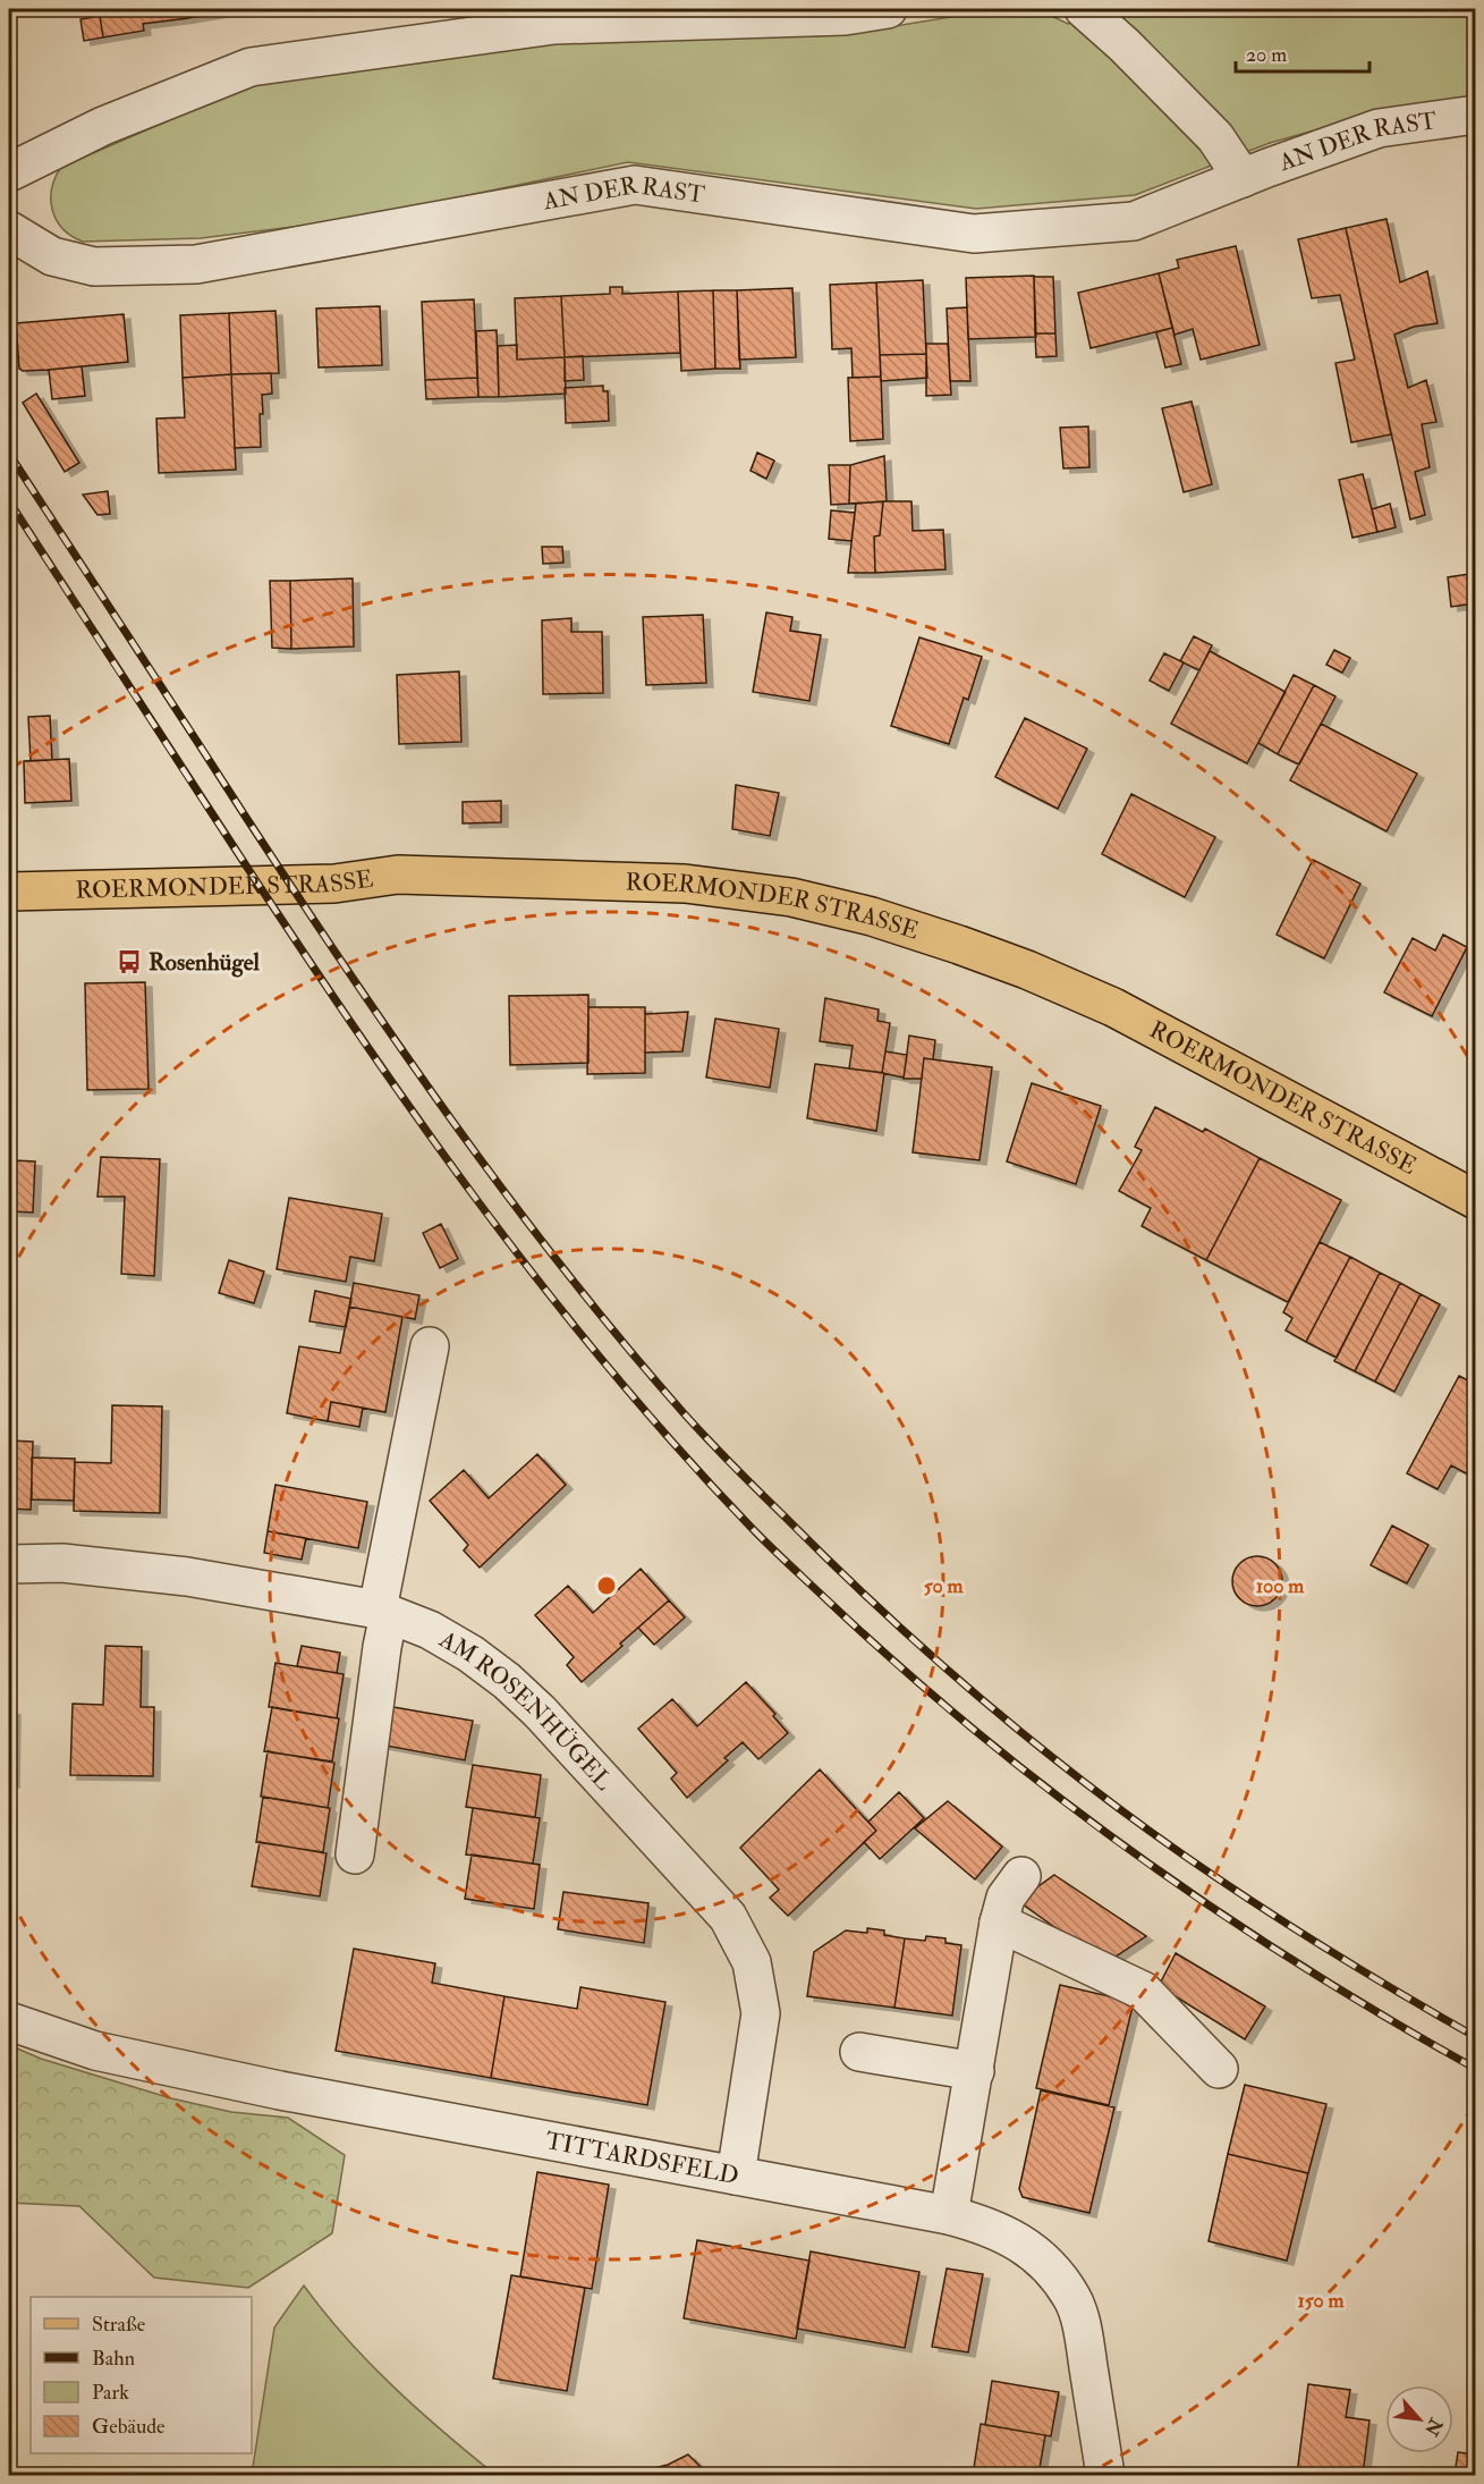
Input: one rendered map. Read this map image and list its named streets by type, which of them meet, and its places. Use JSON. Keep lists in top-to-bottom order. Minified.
{"streets":{"main road":["ROERMONDER STRASSE"],"street":["AN DER RAST","AM ROSENHÜGEL","TITTARDSFELD"]},"crossings":[["AM ROSENHÜGEL","TITTARDSFELD"]],"places":{"bus stop":["Rosenhügel"]},"legend":["Straße","Bahn","Park","Gebäude"],"scale_bar":"20 m","north":"bottom right","rings":["50 m","100 m","150 m"]}
